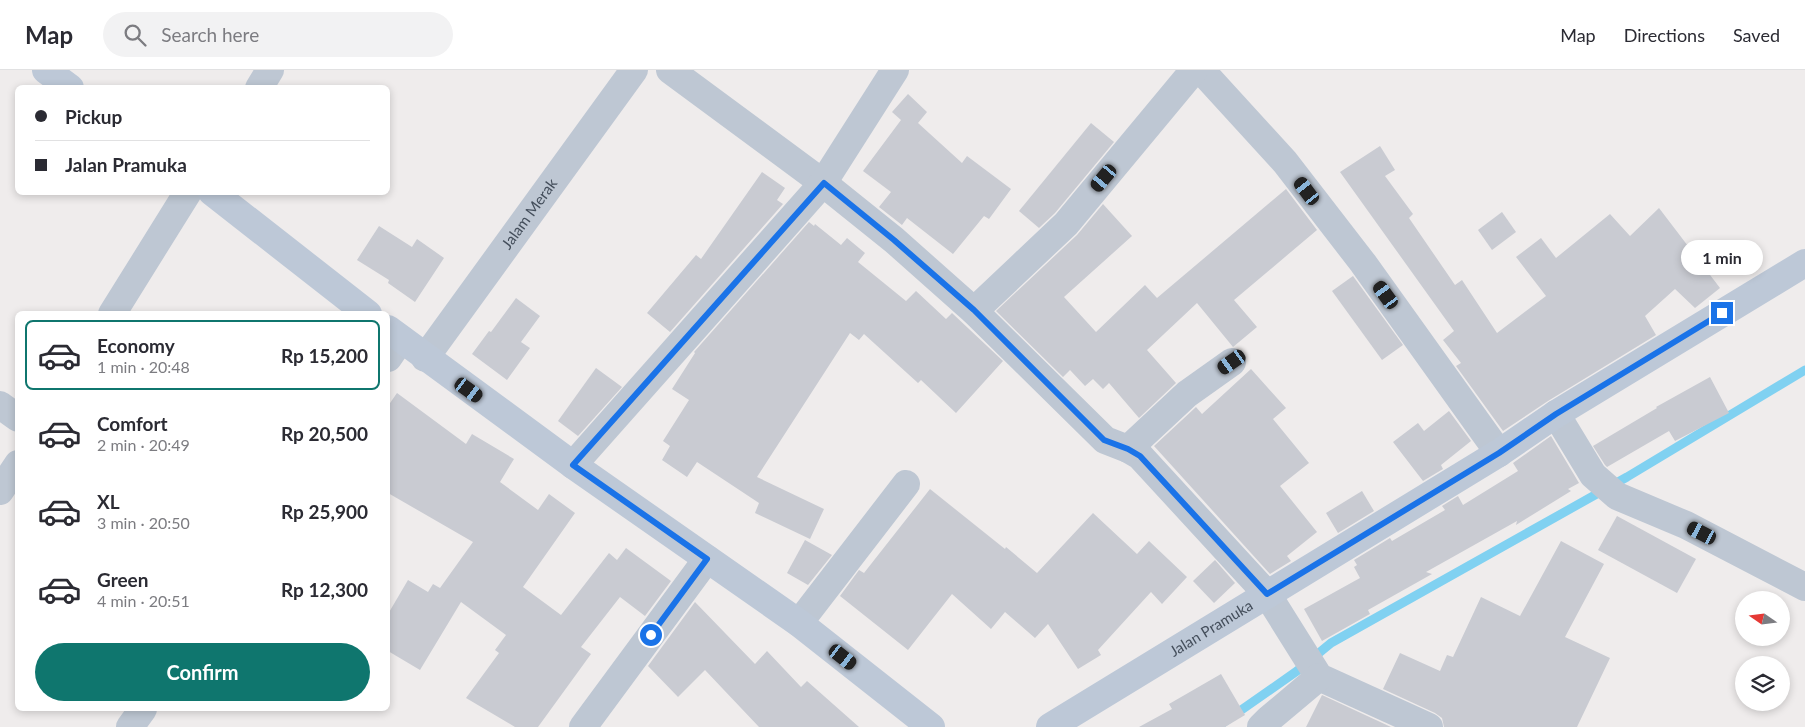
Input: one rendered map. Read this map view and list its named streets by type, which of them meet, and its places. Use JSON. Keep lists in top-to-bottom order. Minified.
{"streets":{"main road":["Jalan Pramuka"],"street":["Jalam Merak"]},"north":"left","page":{"header":"Map","search":"Search here","nav":["Map","Directions","Saved"],"banner":["Pickup","Jalan Pramuka"],"bubble":"1 min","list":[{"name":"Economy","note":"1 min · 20:48","value":"Rp 15,200"},{"name":"Comfort","note":"2 min · 20:49","value":"Rp 20,500"},{"name":"XL","note":"3 min · 20:50","value":"Rp 25,900"},{"name":"Green","note":"4 min · 20:51","value":"Rp 12,300"}],"buttons":"Confirm"}}
